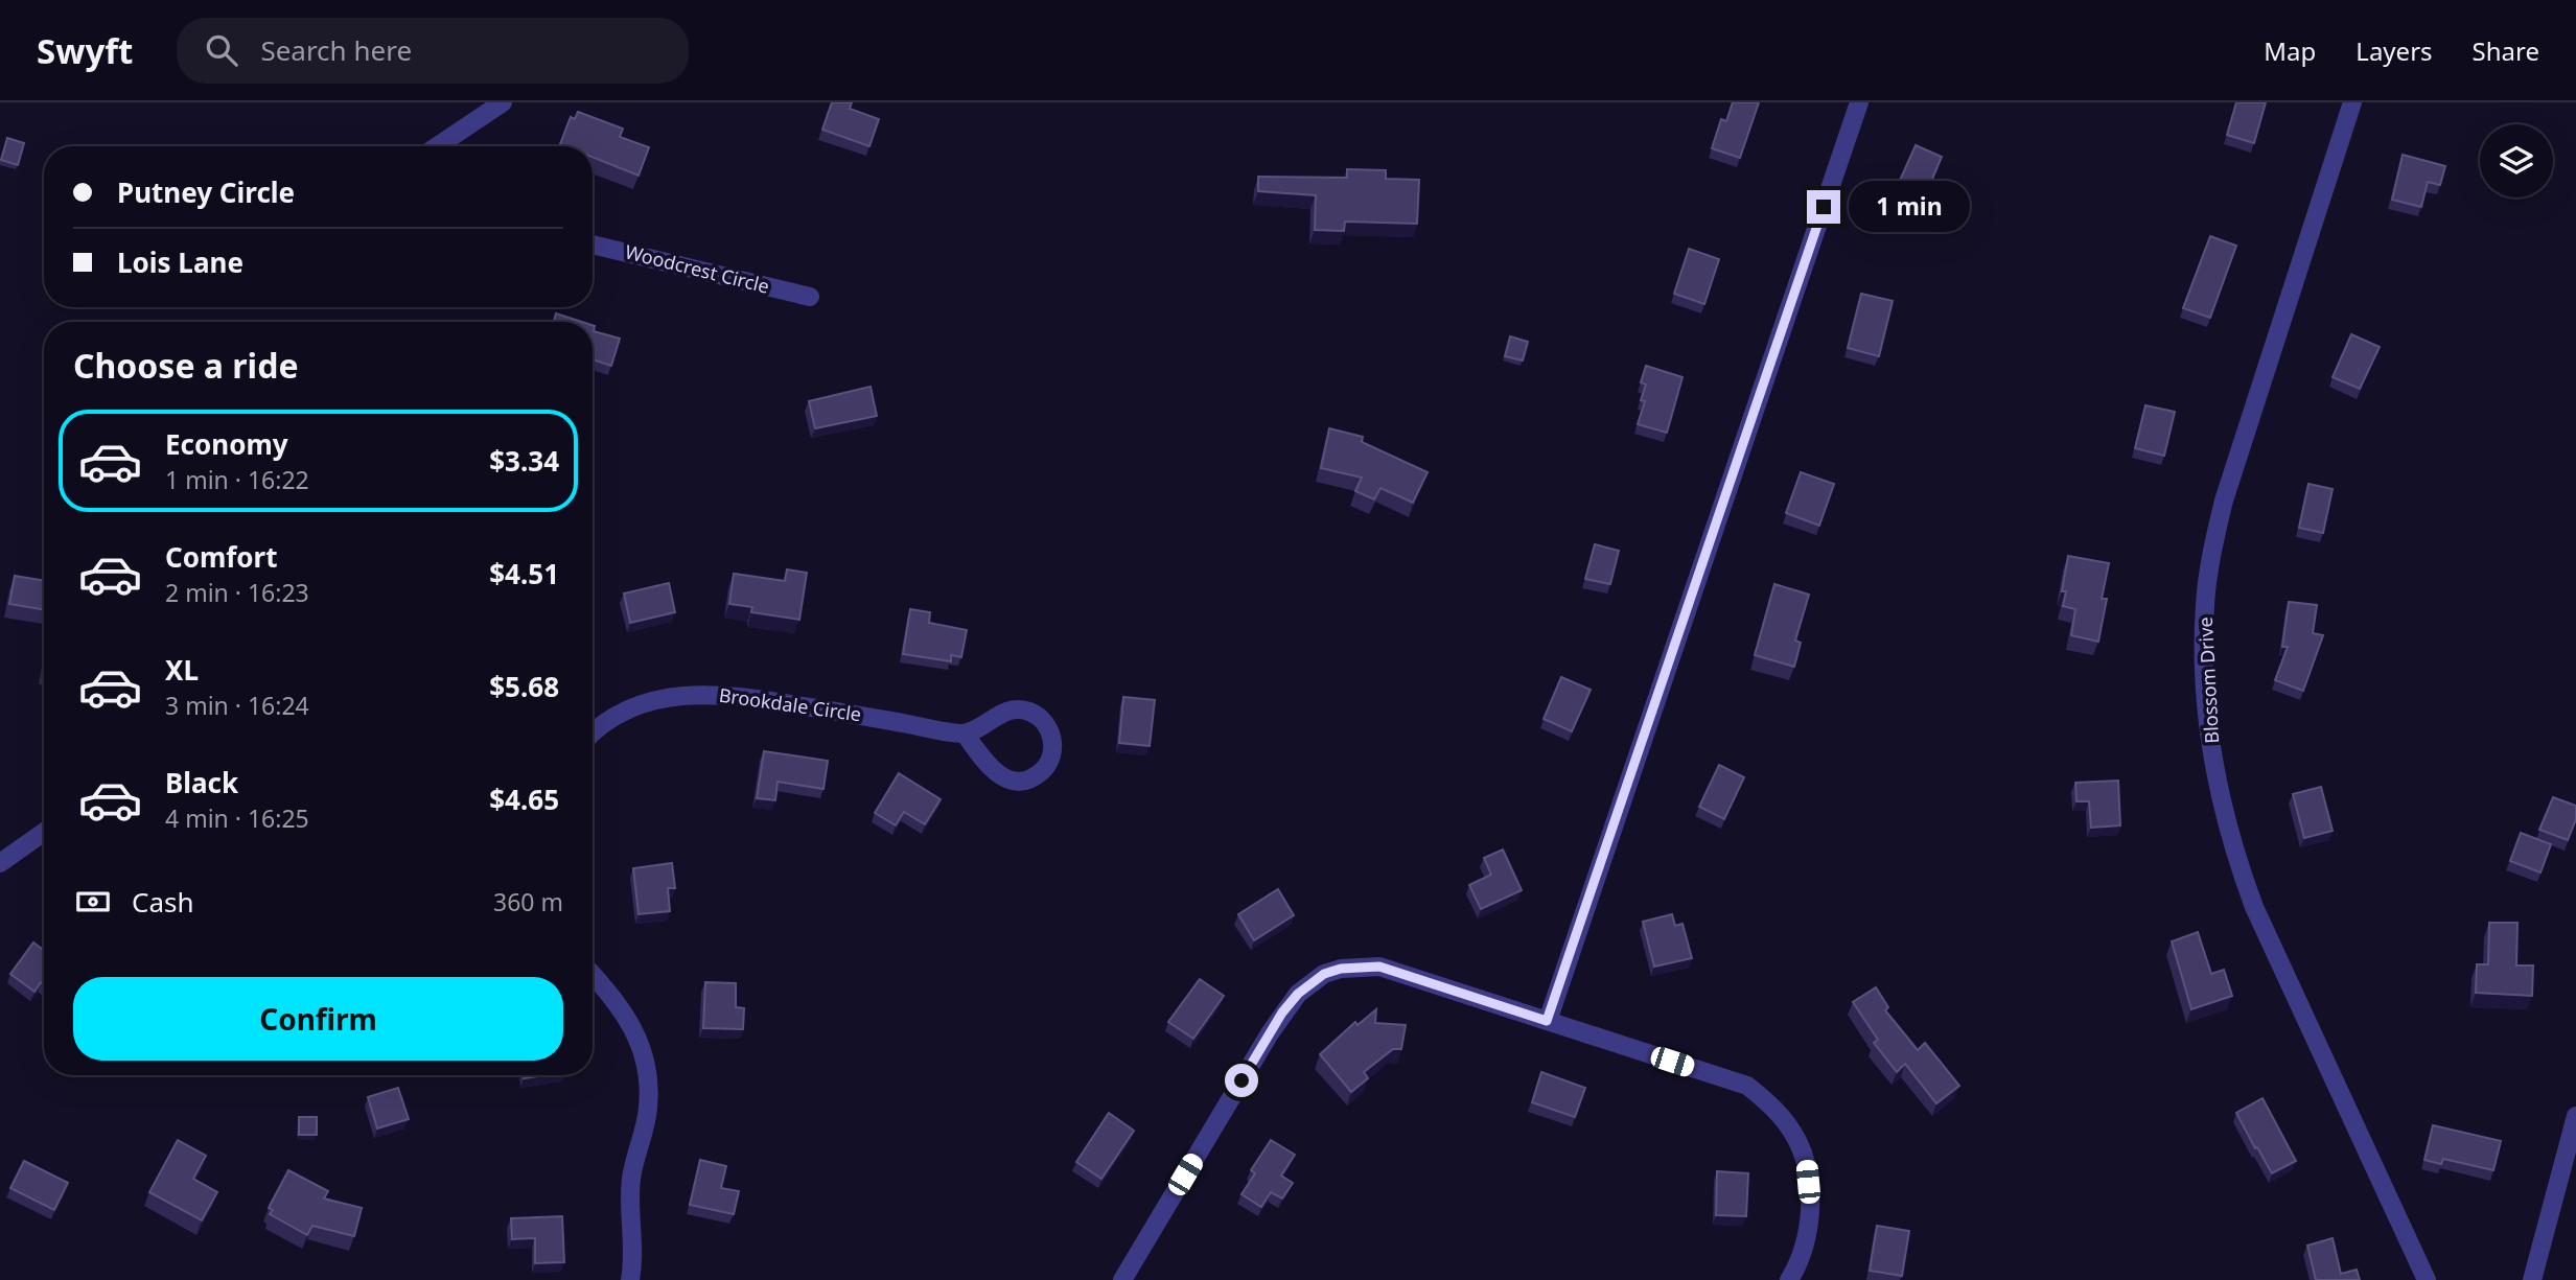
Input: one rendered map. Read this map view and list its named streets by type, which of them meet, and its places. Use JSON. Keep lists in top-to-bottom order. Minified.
{"streets":{"street":["Woodcrest Circle","Blossom Drive","Brookdale Circle"]},"page":{"header":"Swyft","search":"Search here","nav":["Map","Layers","Share"],"banner":["Putney Circle","Lois Lane"],"bubble":"1 min","heading":"Choose a ride","list":[{"name":"Economy","note":"1 min · 16:22","value":"$3.34"},{"name":"Comfort","note":"2 min · 16:23","value":"$4.51"},{"name":"XL","note":"3 min · 16:24","value":"$5.68"},{"name":"Black","note":"4 min · 16:25","value":"$4.65"}],"pay":["Cash","360 m"],"buttons":"Confirm"}}
